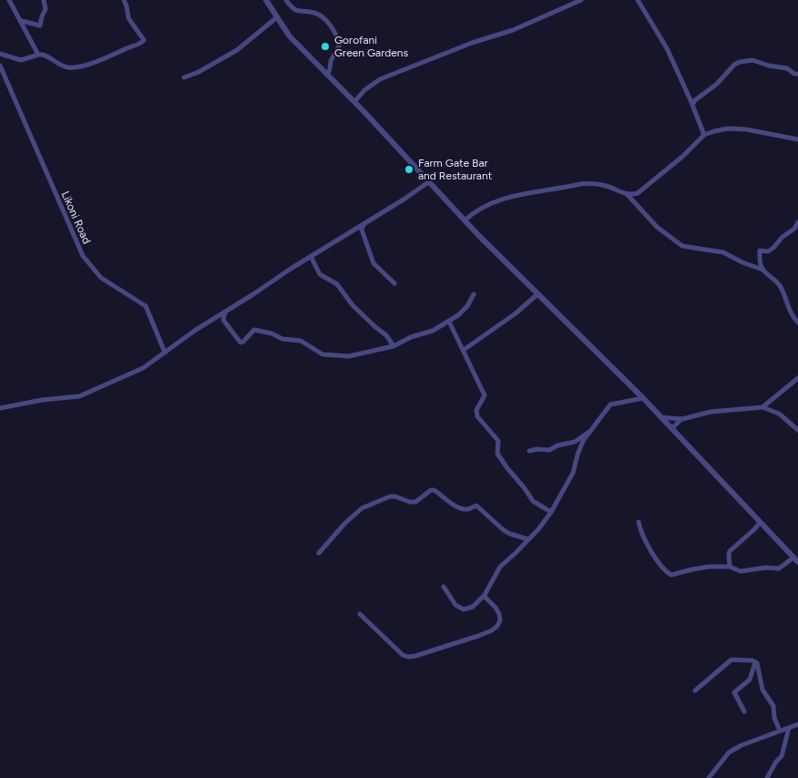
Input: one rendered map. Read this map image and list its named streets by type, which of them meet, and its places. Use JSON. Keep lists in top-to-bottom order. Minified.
{"streets":{"street":["Likoni Road"]},"places":["Gorofani Green Gardens","Farm Gate Bar and Restaurant"]}
